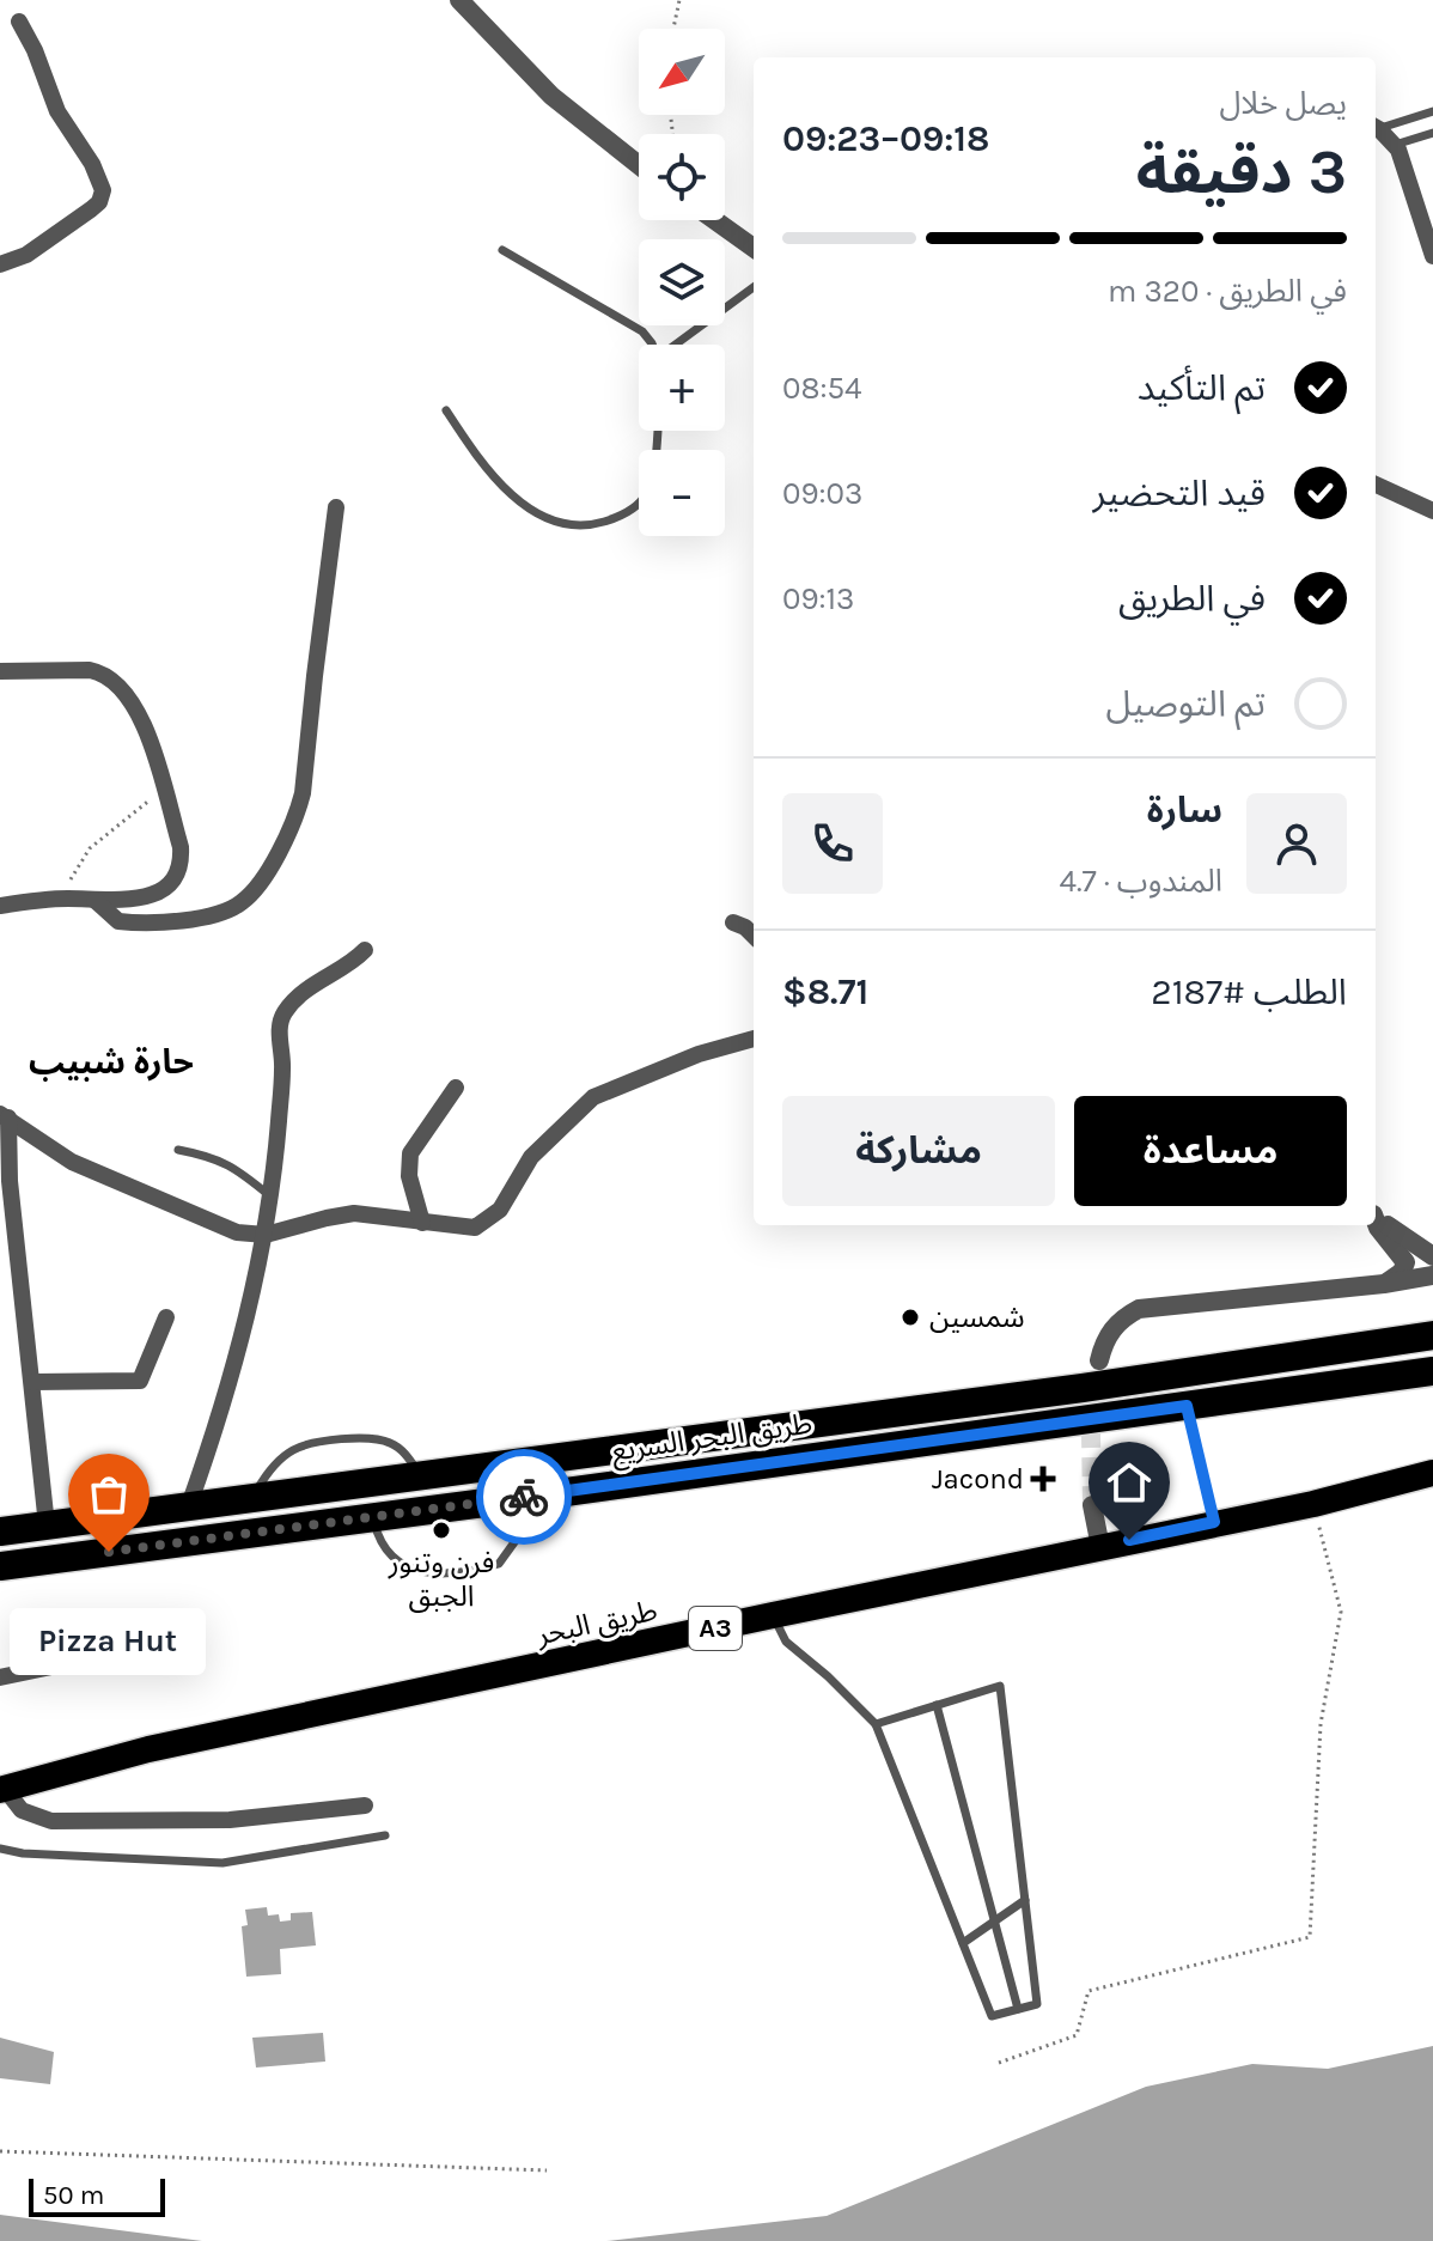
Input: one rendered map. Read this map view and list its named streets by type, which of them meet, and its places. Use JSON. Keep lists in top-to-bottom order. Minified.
{"streets":{"highway":["طريق البحر السريع","طريق البحر","A3"]},"districts":["حارة شبيب"],"places":{"other":["شمسين","فرن وتنور الجبق","Pizza Hut"],"health":["Jacond"]},"scale_bar":"50 m","north":"bottom left","page":{"map_buttons":["+","−"],"heading":["3 دقيقة","يصل خلال","09:18–09:23"],"panel":["سارة","المندوب · 4.7","الطلب #2187","$8.71"],"bar":"في الطريق · 320 m","list":[["تم التأكيد","08:54"],["قيد التحضير","09:03"],["في الطريق","09:13"],"تم التوصيل"],"buttons":["مساعدة","مشاركة"],"bubble":"Pizza Hut","scale":"50 m"}}
